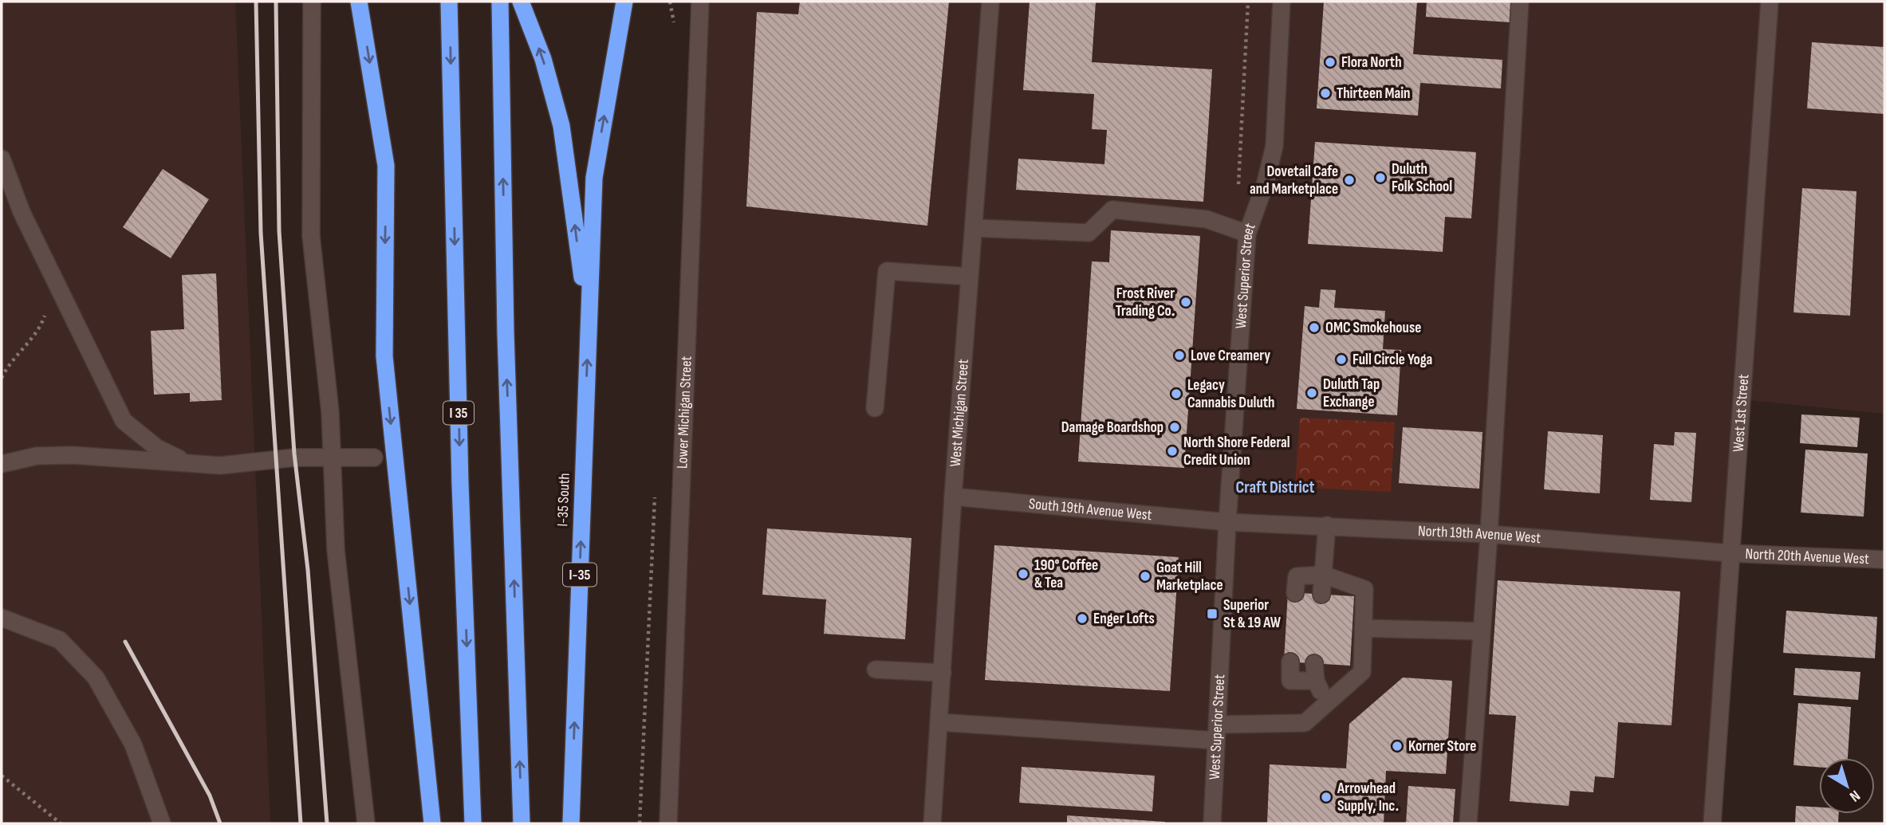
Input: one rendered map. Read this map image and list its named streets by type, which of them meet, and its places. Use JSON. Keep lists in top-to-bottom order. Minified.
{"streets":{"highway":["I 35","I-35 South","I-35"],"street":["West Superior Street","Lower Michigan Street","West Michigan Street","West 1st Street","South 19th Avenue West","North 19th Avenue West","North 20th Avenue West"]},"crossings":[["West Superior Street","South 19th Avenue West"],["West Superior Street","North 19th Avenue West"],["West Michigan Street","South 19th Avenue West"],["West 1st Street","North 19th Avenue West"],["West 1st Street","North 20th Avenue West"],["South 19th Avenue West","North 19th Avenue West"],["North 19th Avenue West","North 20th Avenue West"]],"districts":["Craft District"],"places":{"other":["Flora North","Thirteen Main","Duluth Folk School","Dovetail Cafe and Marketplace","Frost River Trading Co.","OMC Smokehouse","Love Creamery","Full Circle Yoga","Duluth Tap Exchange","Legacy Cannabis Duluth","Damage Boardshop","North Shore Federal Credit Union","190° Coffee & Tea","Goat Hill Marketplace","Enger Lofts","Korner Store","Arrowhead Supply, Inc."],"transit":["Superior St & 19 AW"]},"north":"bottom right"}
